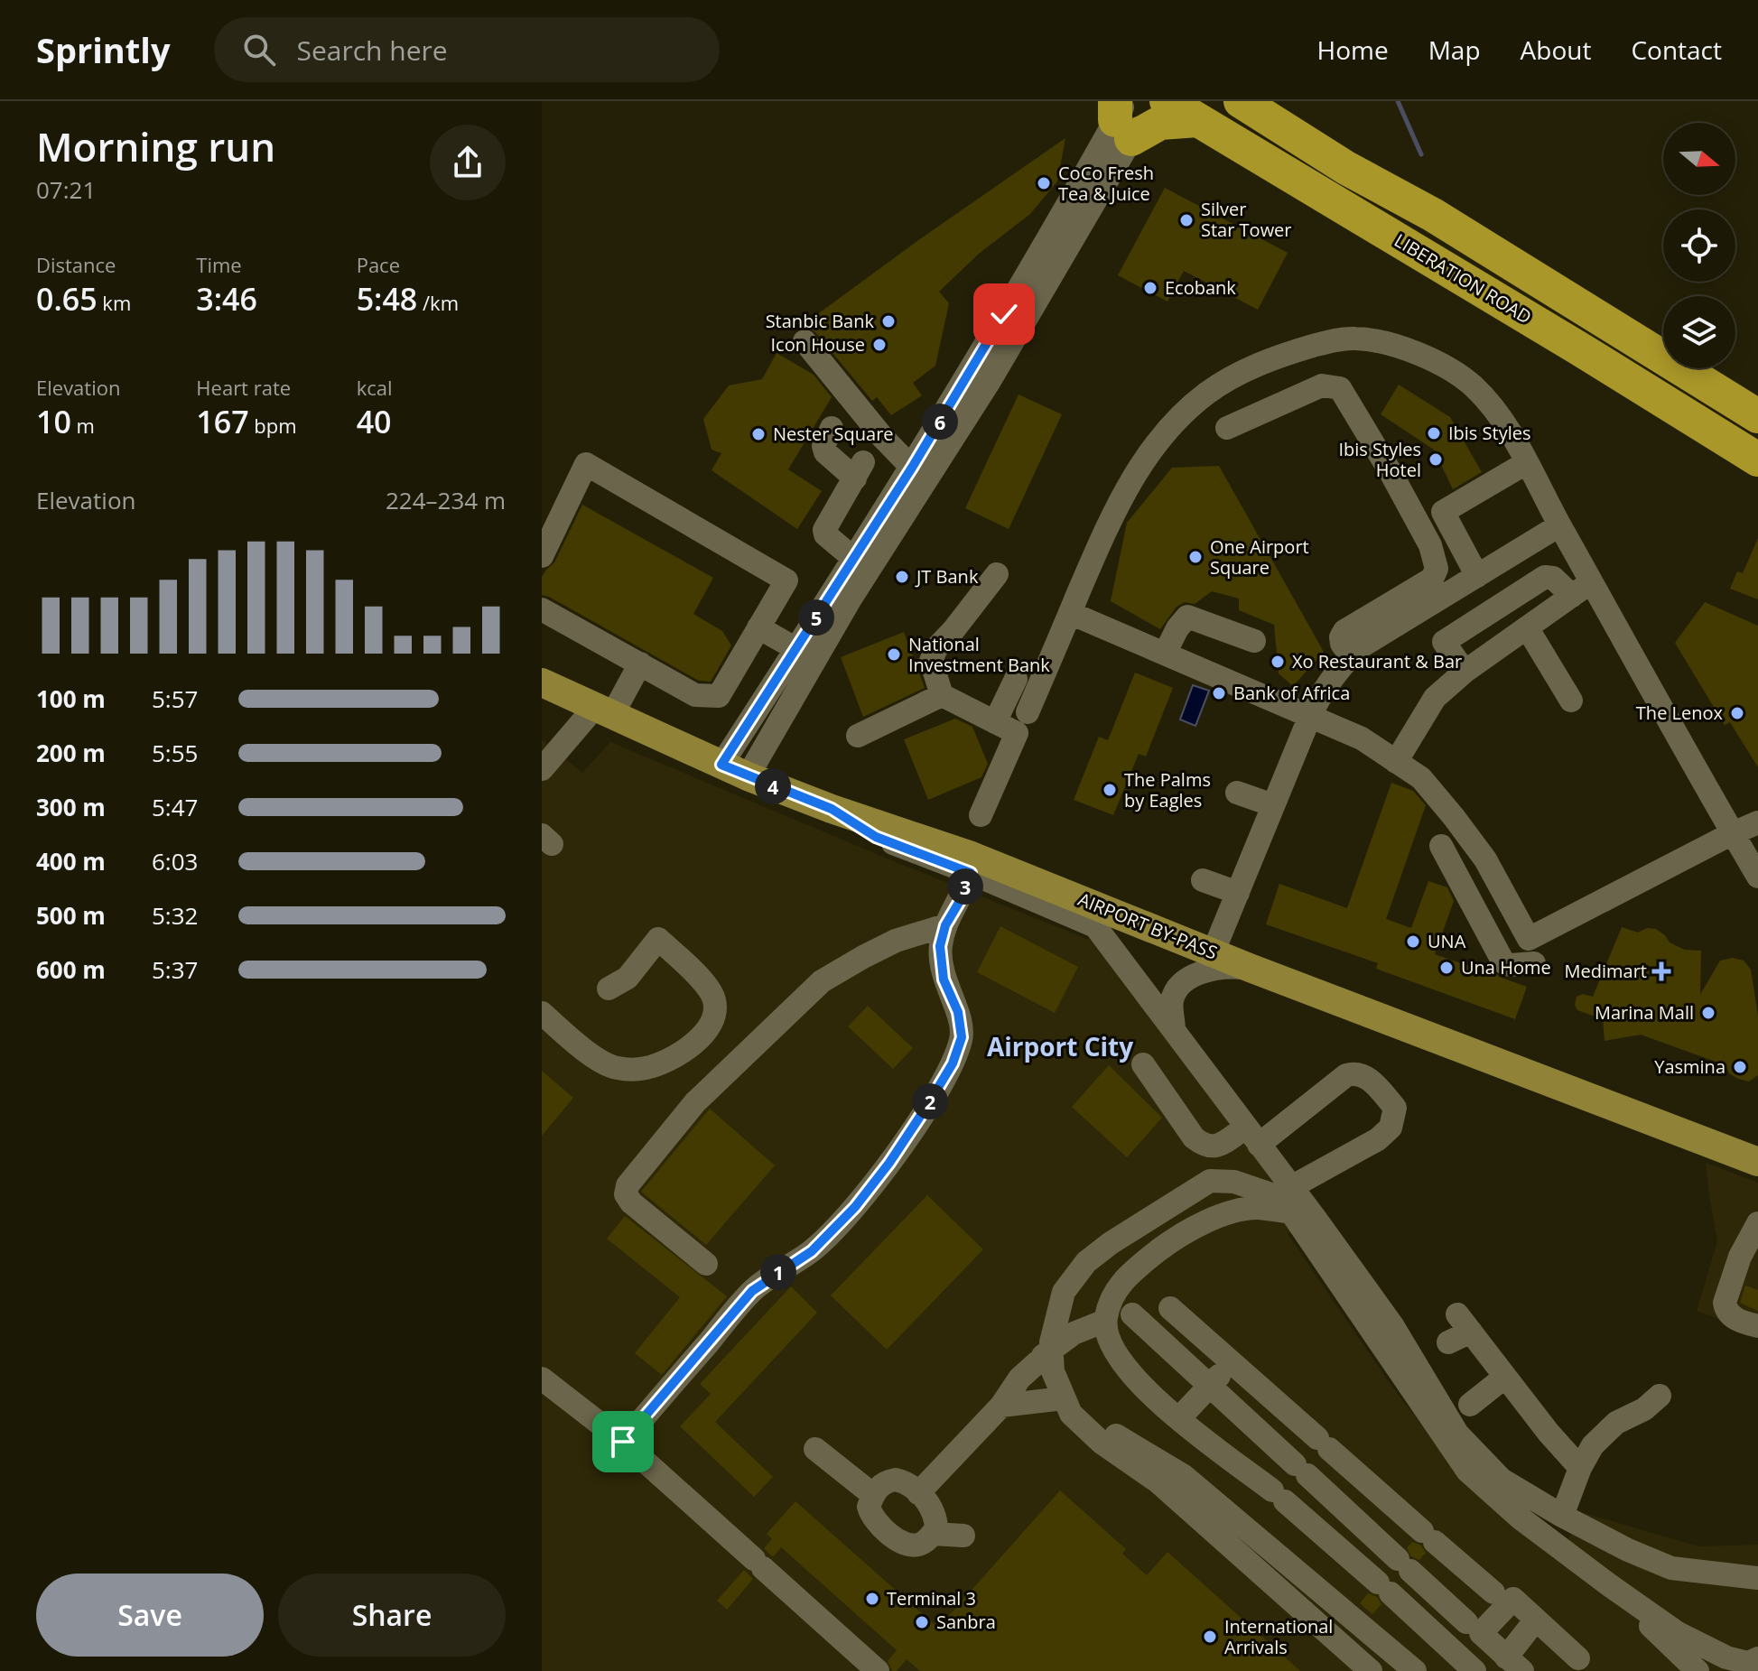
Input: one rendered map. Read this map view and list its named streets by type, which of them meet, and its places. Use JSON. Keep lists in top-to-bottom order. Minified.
{"streets":{"highway":["LIBERATION ROAD"],"main road":["AIRPORT BY-PASS"]},"districts":["Airport City"],"places":{"other":["CoCo Fresh Tea & Juice","Silver Star Tower","Ecobank","Stanbic Bank","Icon House","Ibis Styles","Nester Square","Ibis Styles Hotel","One Airport Square","JT Bank","National Investment Bank","Xo Restaurant & Bar","Bank of Africa","The Lenox","The Palms by Eagles","UNA","Una Home","Marina Mall","Yasmina","Terminal 3","Sanbra","International Arrivals"],"health":["Medimart"]},"north":"right","page":{"header":"Sprintly","search":"Search here","nav":["Home","Map","About","Contact"],"heading":["Morning run","07:21"],"stats":[["Distance","0.65 km"],["Time","3:46"],["Pace","5:48 /km"],["Elevation","10 m"],["Heart rate","167 bpm"],["kcal","40"]],"pins":["6","5","4","3","2","1"],"chart":["Elevation","224–234 m"],"list":[{"name":"100 m","note":"5:57"},{"name":"200 m","note":"5:55"},{"name":"300 m","note":"5:47"},{"name":"400 m","note":"6:03"},{"name":"500 m","note":"5:32"},{"name":"600 m","note":"5:37"}],"buttons":["Save","Share"]}}
